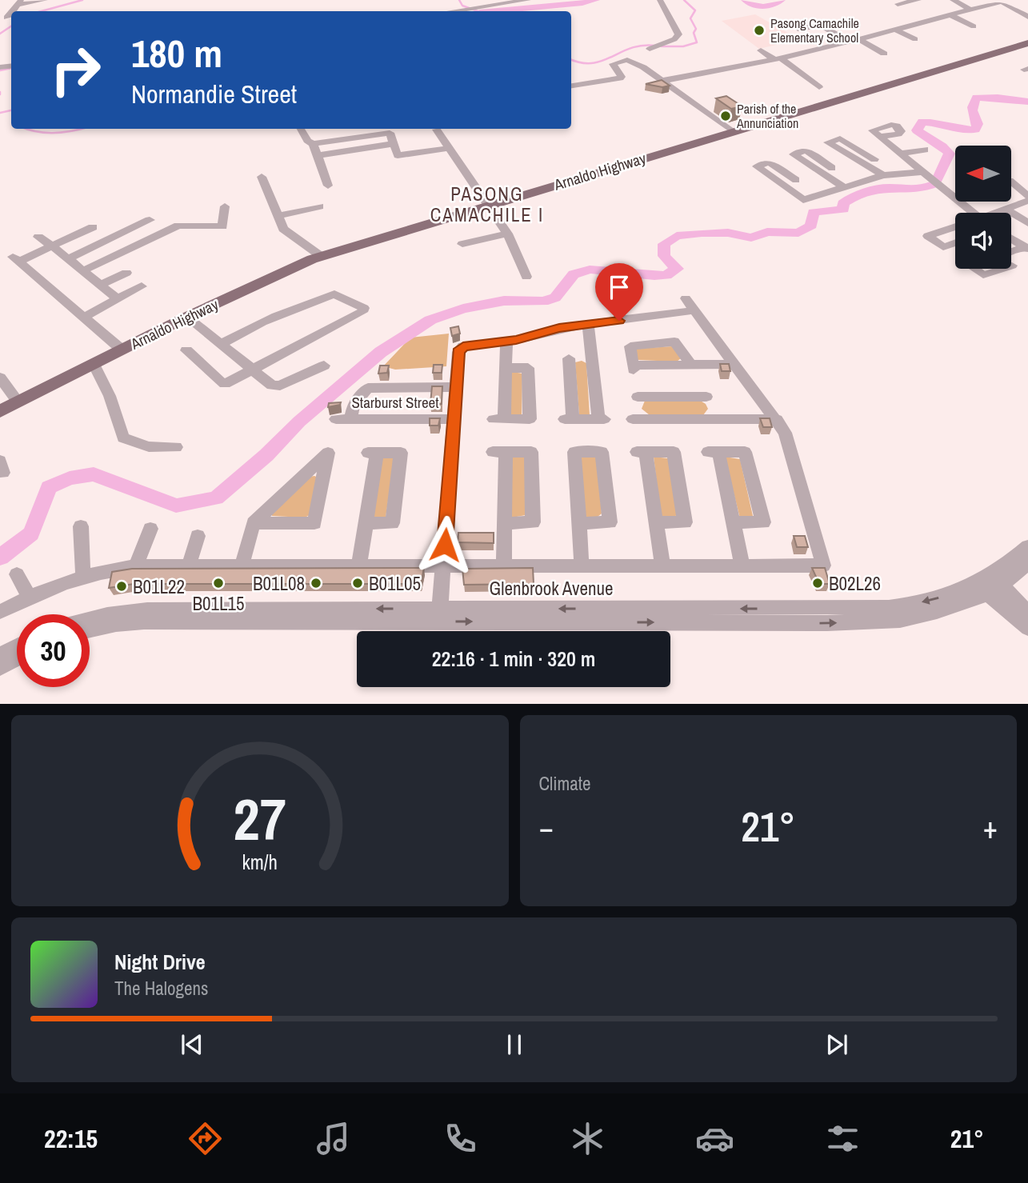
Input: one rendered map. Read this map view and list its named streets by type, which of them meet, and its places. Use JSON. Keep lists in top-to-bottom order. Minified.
{"streets":{"main road":["Arnaldo Highway"],"street":["Starburst Street","Glenbrook Avenue"]},"districts":["PASONG CAMACHILE I"],"places":["Pasong Camachile Elementary School","Parish of the Annunciation","B01L15","B01L08","B01L05","B02L26","B01L22"],"north":"left","page":{"turn":["180 m","Normandie Street"],"limit":"30","trip":"22:16 · 1 min · 320 m","tile":"Climate","heat":["−","21°","+"],"song":["Night Drive","The Halogens"],"tabs":["22:15","21°"],"gauge":["27","km/h"]}}
